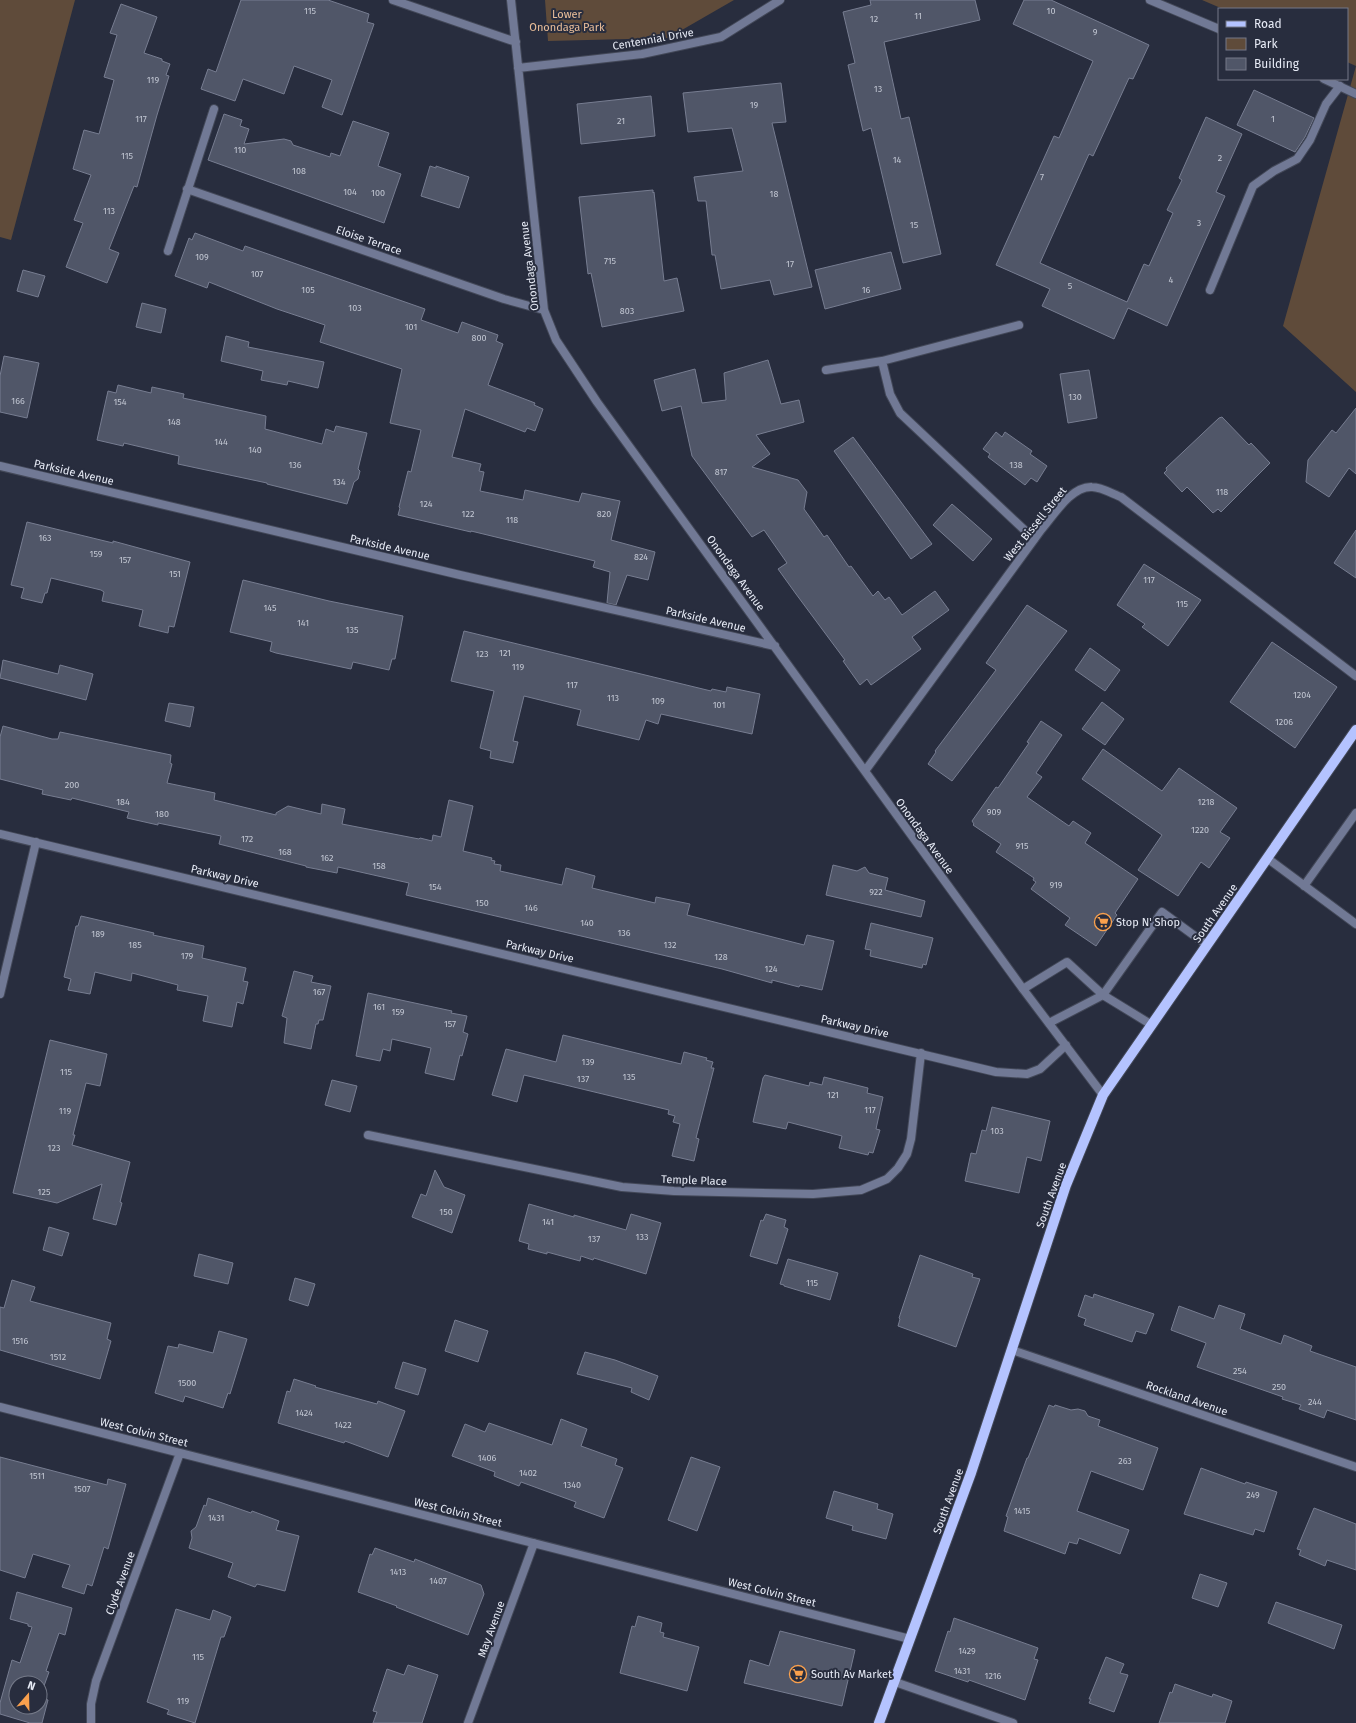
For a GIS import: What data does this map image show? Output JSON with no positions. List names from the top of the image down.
{
  "streets": {
    "main road": ["South Avenue"],
    "street": [
      "Centennial Drive",
      "Eloise Terrace",
      "Onondaga Avenue",
      "Parkside Avenue",
      "West Bissell Street",
      "Parkway Drive",
      "Temple Place",
      "Rockland Avenue",
      "West Colvin Street",
      "Clyde Avenue",
      "May Avenue"
    ]
  },
  "crossings": [
    ["Centennial Drive", "Onondaga Avenue"],
    ["Eloise Terrace", "Onondaga Avenue"],
    ["Onondaga Avenue", "Parkside Avenue"],
    ["Onondaga Avenue", "West Bissell Street"],
    ["Onondaga Avenue", "Parkway Drive"],
    ["Onondaga Avenue", "South Avenue"],
    ["Parkway Drive", "Temple Place"],
    ["South Avenue", "Rockland Avenue"],
    ["South Avenue", "West Colvin Street"],
    ["West Colvin Street", "Clyde Avenue"],
    ["West Colvin Street", "May Avenue"]
  ],
  "parks": ["Lower Onondaga Park"],
  "places": {
    "supermarket": ["Stop N' Shop", "South Av Market"]
  },
  "house_numbers": [
    "115",
    "10",
    "11",
    "12",
    "9",
    "119",
    "13",
    "19",
    "117",
    "1",
    "21",
    "110",
    "115",
    "2",
    "14",
    "108",
    "7",
    "104",
    "100",
    "18",
    "113",
    "3",
    "15",
    "109",
    "715",
    "17",
    "107",
    "4",
    "5",
    "105",
    "16",
    "103",
    "803",
    "101",
    "800",
    "130",
    "166",
    "154",
    "148",
    "144",
    "140",
    "136",
    "138",
    "817",
    "134",
    "118",
    "124",
    "122",
    "820",
    "118",
    "163",
    "159",
    "824",
    "157",
    "151",
    "117",
    "115",
    "145",
    "141",
    "135",
    "121",
    "123",
    "119",
    "117",
    "1204",
    "113",
    "109",
    "101",
    "1206",
    "200",
    "184",
    "1218",
    "909",
    "180",
    "1220",
    "172",
    "915",
    "168",
    "162",
    "158",
    "919",
    "154",
    "922",
    "150",
    "146",
    "140",
    "136",
    "189",
    "185",
    "132",
    "179",
    "128",
    "124",
    "167",
    "161",
    "159",
    "157",
    "139",
    "115",
    "135",
    "137",
    "121",
    "117",
    "119",
    "103",
    "123",
    "125",
    "150",
    "141",
    "133",
    "137",
    "115",
    "1516",
    "1512",
    "254",
    "1500",
    "250",
    "244",
    "1424",
    "1422",
    "1406",
    "263",
    "1402",
    "1511",
    "1340",
    "1507",
    "249",
    "1415",
    "1431",
    "1413",
    "1407",
    "1429",
    "115",
    "1431",
    "1216",
    "119"
  ],
  "legend": ["Road", "Park", "Building"],
  "north": "top"
}
